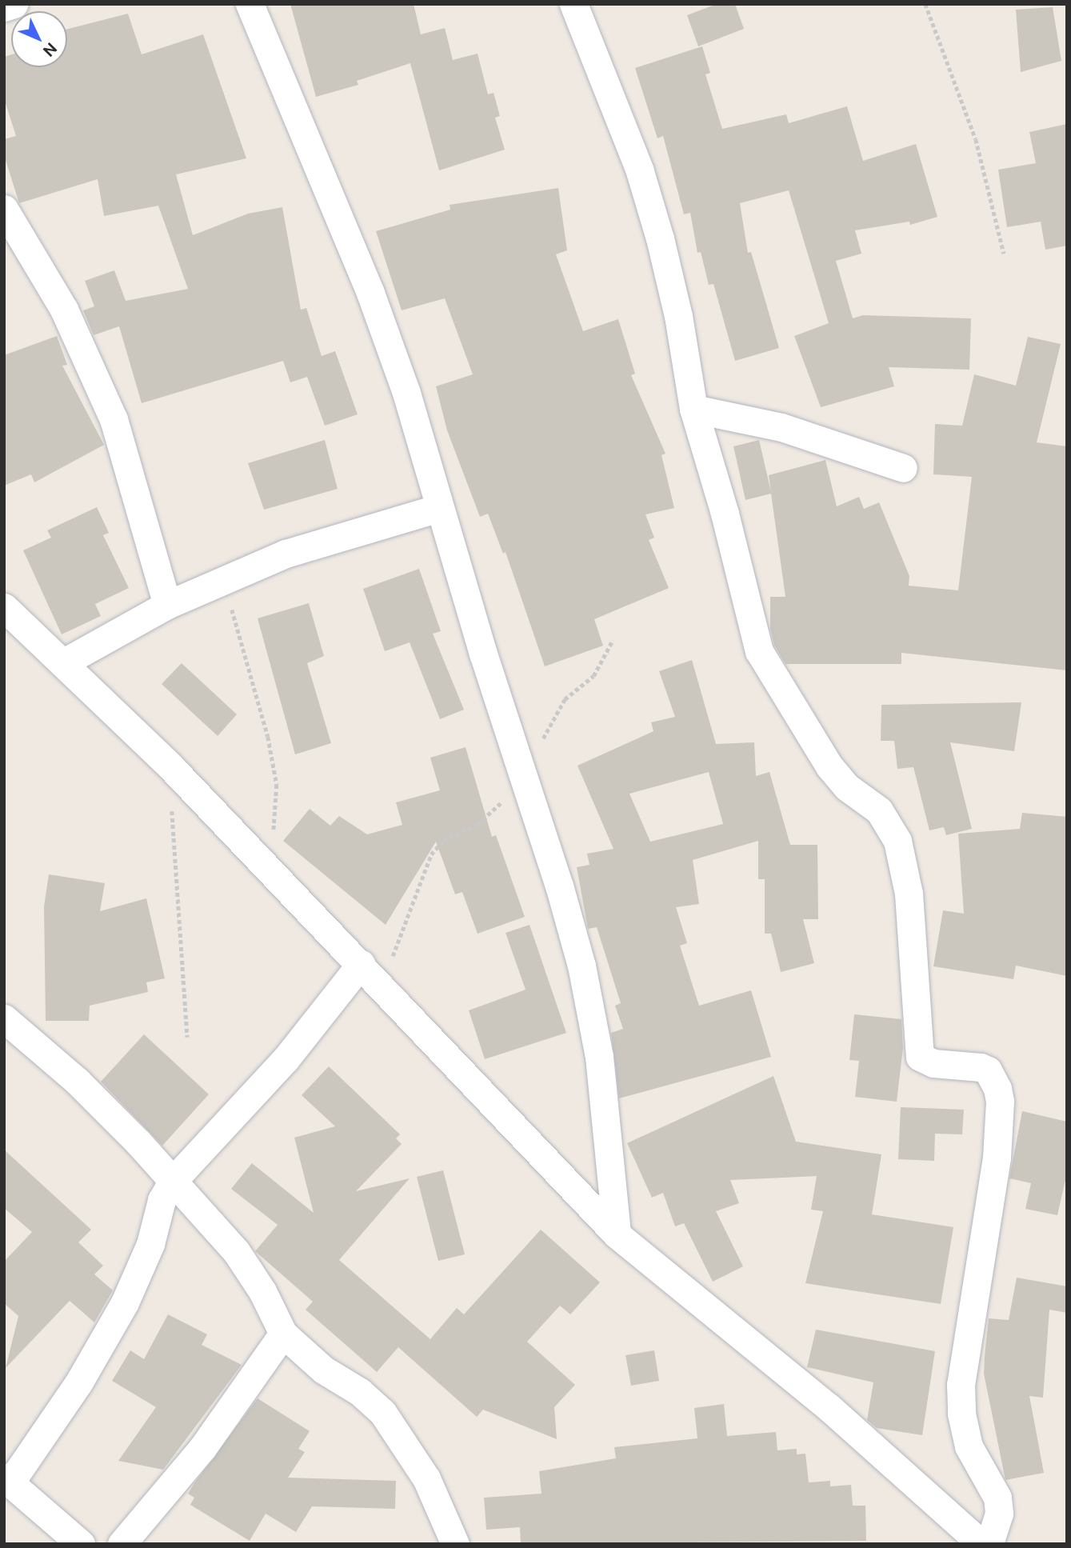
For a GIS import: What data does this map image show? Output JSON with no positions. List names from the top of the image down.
{
  "north": "bottom right"
}
